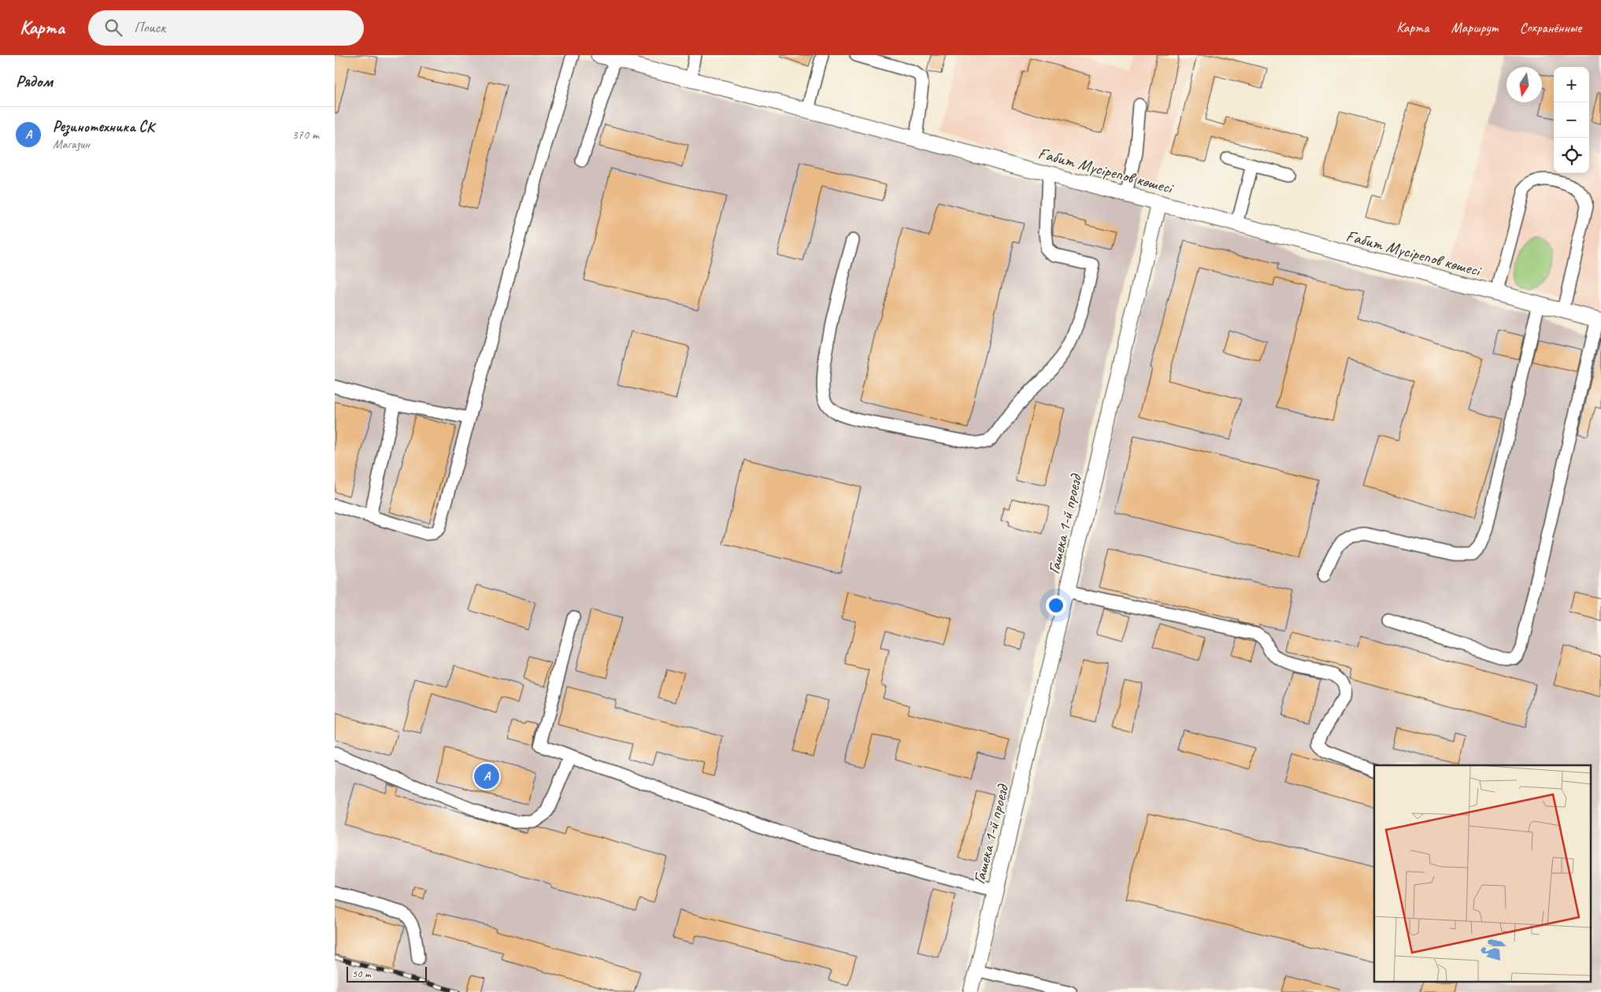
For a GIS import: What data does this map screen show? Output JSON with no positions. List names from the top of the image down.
{
  "streets": {
    "main road": ["Ғабит Мүсірепов көшесі", "Гашека 1-й проезд"]
  },
  "crossings": [
    ["Ғабит Мүсірепов көшесі", "Гашека 1-й проезд"]
  ],
  "scale_bar": "50 m",
  "north": "bottom",
  "page": {
    "header": "Карта",
    "search": "Поиск",
    "nav": ["Карта", "Маршрут", "Сохранённые"],
    "heading": "Рядом",
    "map_buttons": ["+", "−"],
    "list": [
      {
        "mark": "A",
        "name": "Резинотехника СК",
        "note": "Магазин",
        "value": "370 m"
      }
    ],
    "pins": "A",
    "scale": "50 m"
  }
}
